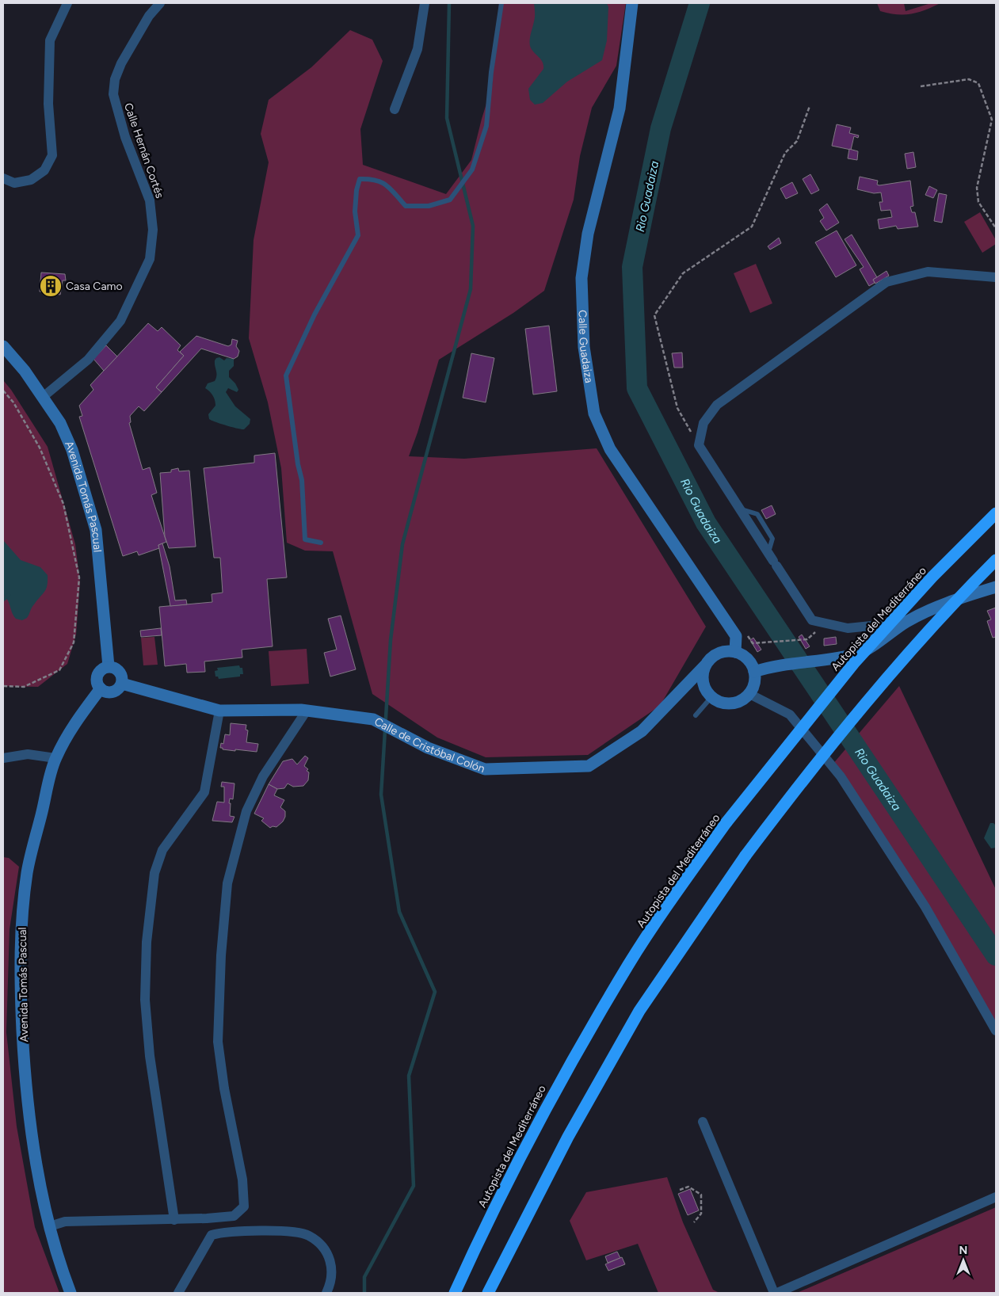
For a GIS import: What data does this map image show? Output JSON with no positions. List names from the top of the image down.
{
  "streets": {
    "highway": ["Autopista del Mediterráneo"],
    "street": [
      "Calle Hernán Cortés",
      "Calle Guadaiza",
      "Avenida Tomás Pascual",
      "Calle de Cristóbal Colón"
    ]
  },
  "crossings": [
    ["Calle Hernán Cortés", "Avenida Tomás Pascual"],
    ["Calle Guadaiza", "Calle de Cristóbal Colón"],
    ["Avenida Tomás Pascual", "Calle de Cristóbal Colón"]
  ],
  "water": ["Rio Guadaiza"],
  "places": {
    "building": ["Casa Camo"]
  },
  "north": "top"
}
